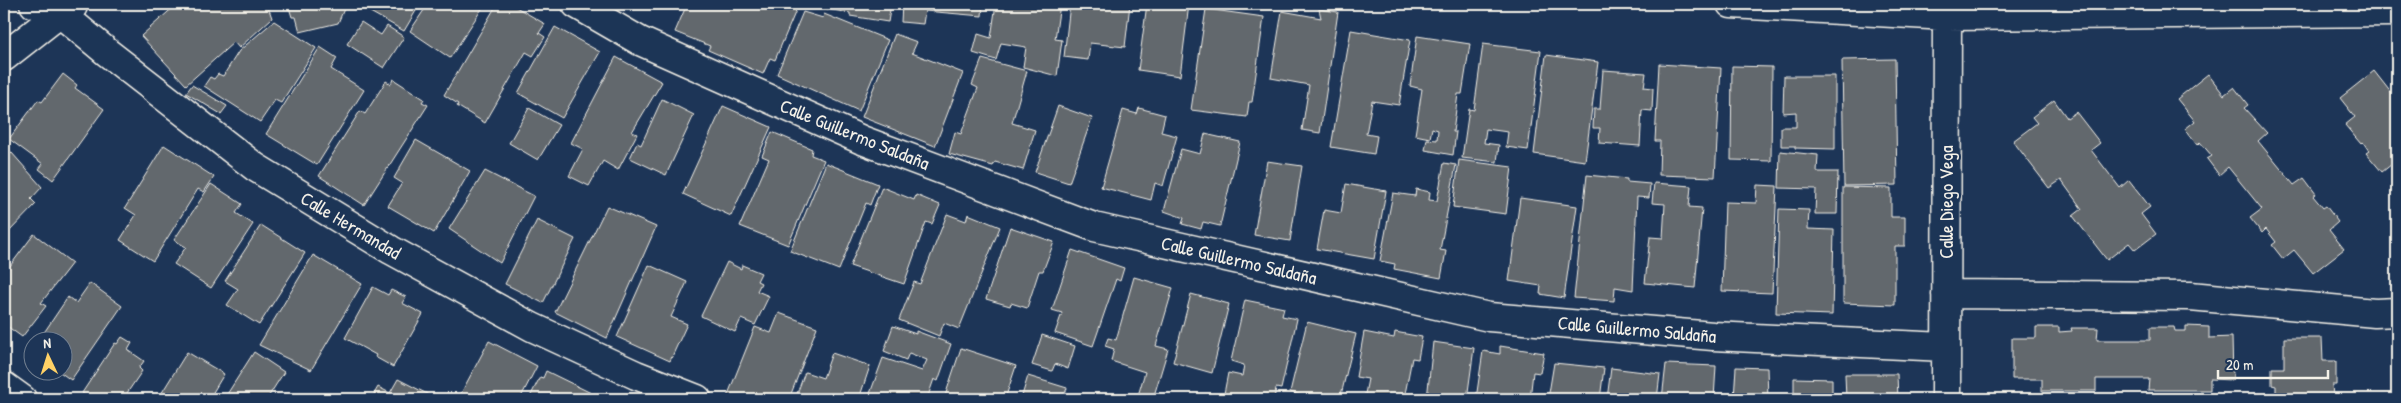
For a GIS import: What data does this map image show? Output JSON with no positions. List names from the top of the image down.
{
  "streets": {
    "street": ["Calle Guillermo Saldaña", "Calle Diego Vega", "Calle Hermandad"]
  },
  "crossings": [
    ["Calle Guillermo Saldaña", "Calle Diego Vega"]
  ],
  "scale_bar": "20 m",
  "north": "top"
}
